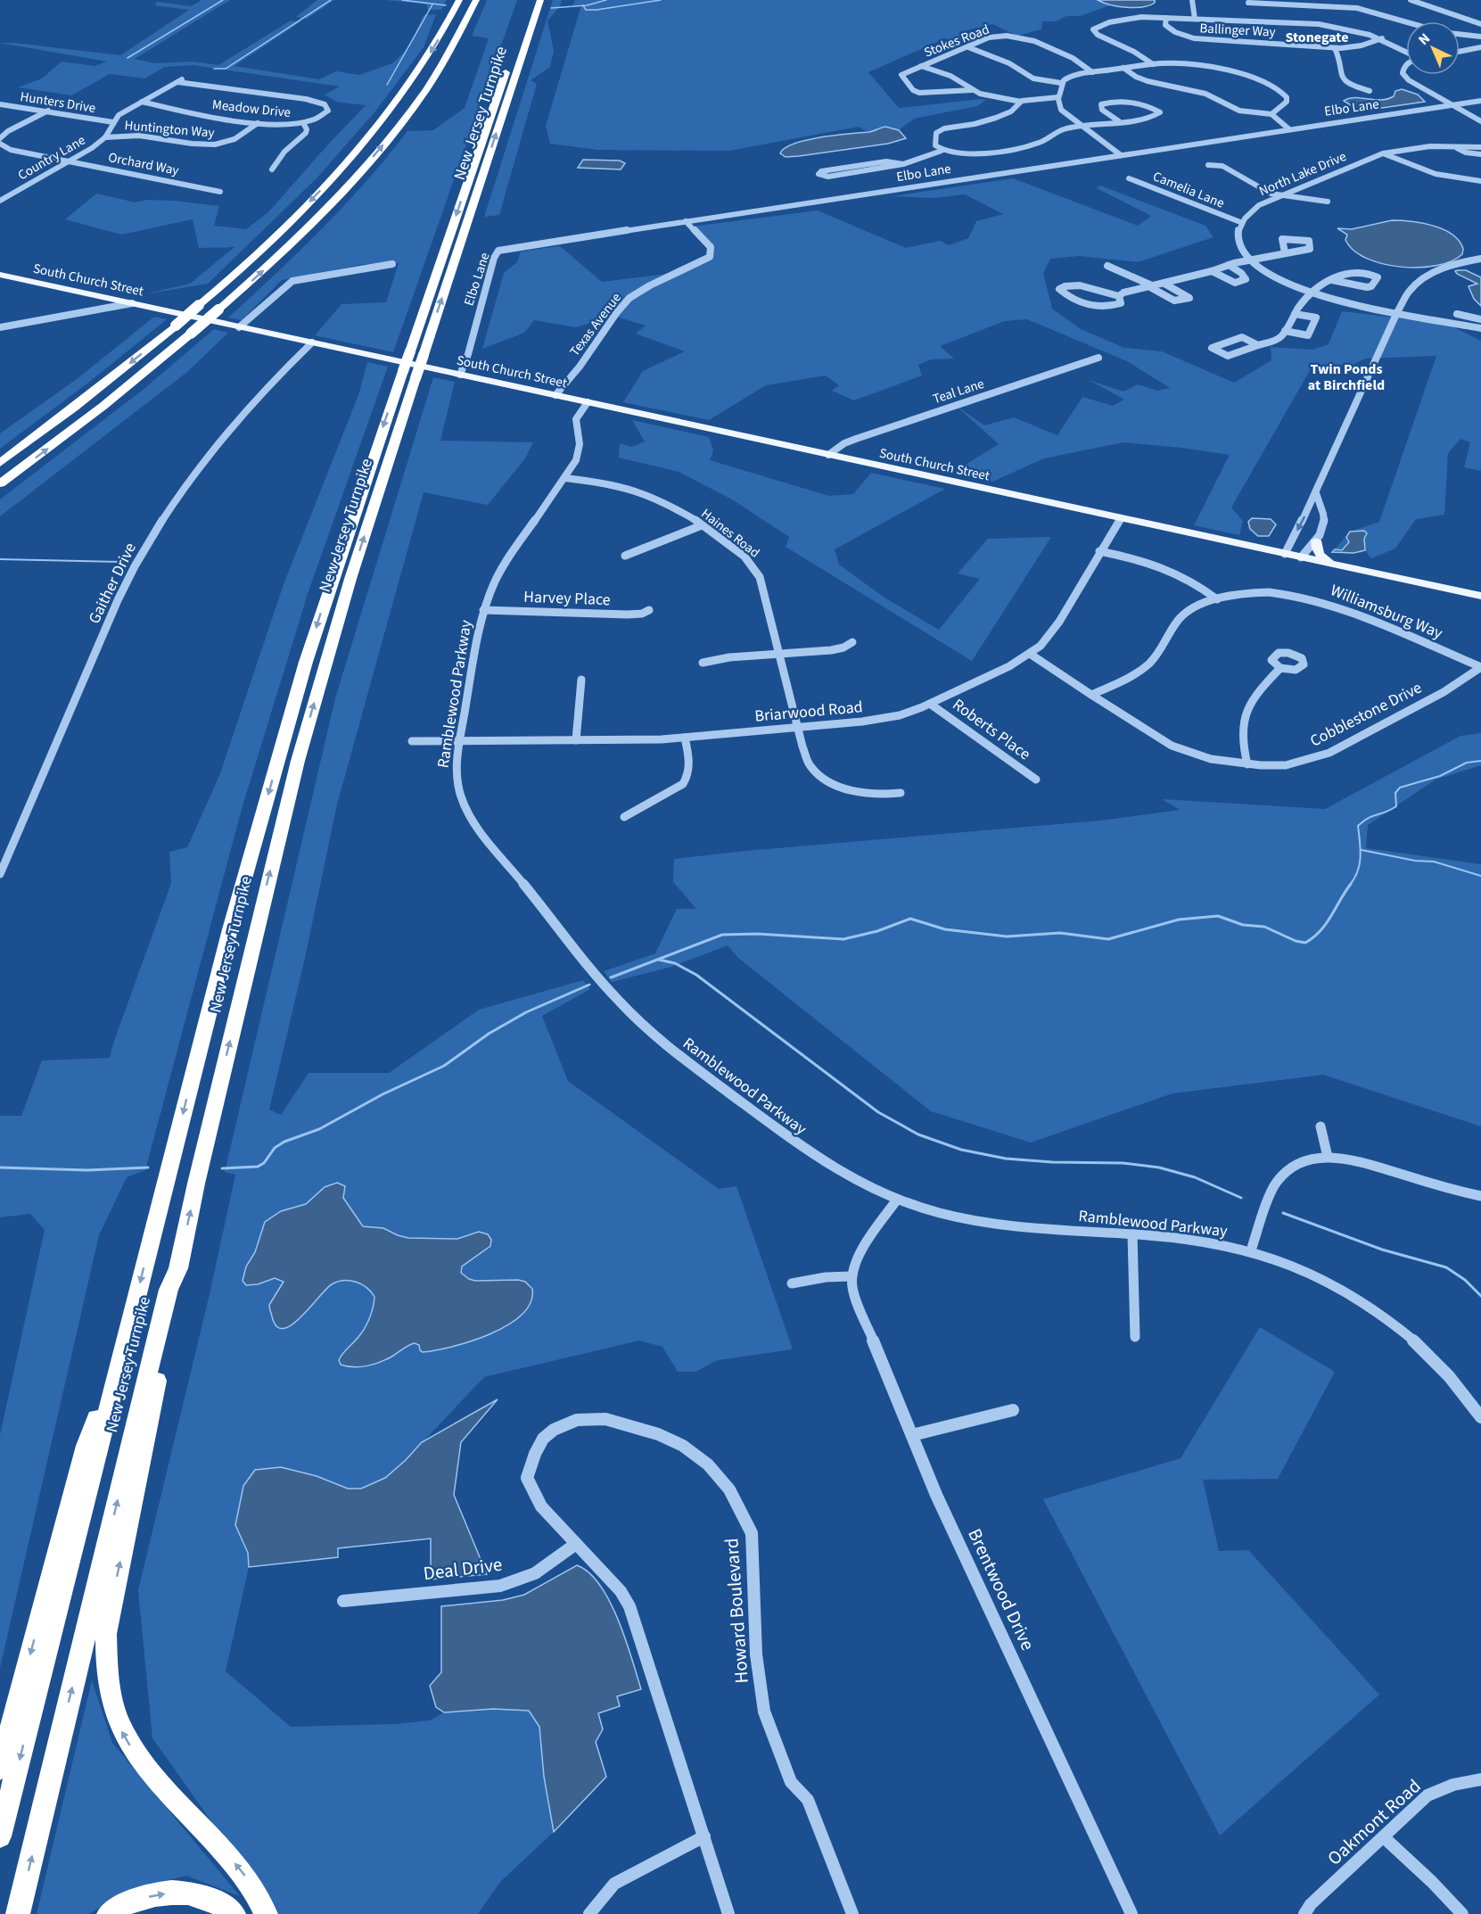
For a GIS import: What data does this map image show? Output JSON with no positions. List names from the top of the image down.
{
  "streets": {
    "highway": ["New Jersey Turnpike"],
    "main road": ["South Church Street"],
    "street": [
      "Ballinger Way",
      "Stokes Road",
      "Hunters Drive",
      "Elbo Lane",
      "Meadow Drive",
      "Huntington Way",
      "Country Lane",
      "Orchard Way",
      "North Lake Drive",
      "Camelia Lane",
      "Texas Avenue",
      "Teal Lane",
      "Haines Road",
      "Gaither Drive",
      "Harvey Place",
      "Williamsburg Way",
      "Ramblewood Parkway",
      "Briarwood Road",
      "Cobblestone Drive",
      "Roberts Place",
      "Deal Drive",
      "Brentwood Drive",
      "Howard Boulevard",
      "Oakmont Road"
    ]
  },
  "crossings": [
    ["Hunters Drive", "Country Lane"],
    ["Elbo Lane", "South Church Street"],
    ["Elbo Lane", "Texas Avenue"],
    ["Meadow Drive", "Huntington Way"],
    ["Meadow Drive", "Country Lane"],
    ["Huntington Way", "Country Lane"],
    ["Country Lane", "Orchard Way"],
    ["North Lake Drive", "Camelia Lane"],
    ["South Church Street", "Texas Avenue"],
    ["South Church Street", "Teal Lane"],
    ["South Church Street", "Gaither Drive"],
    ["South Church Street", "Ramblewood Parkway"],
    ["South Church Street", "Briarwood Road"],
    ["Haines Road", "Ramblewood Parkway"],
    ["Haines Road", "Briarwood Road"],
    ["Harvey Place", "Ramblewood Parkway"],
    ["Williamsburg Way", "Cobblestone Drive"],
    ["Ramblewood Parkway", "Briarwood Road"],
    ["Briarwood Road", "Cobblestone Drive"],
    ["Briarwood Road", "Roberts Place"],
    ["Deal Drive", "Howard Boulevard"]
  ],
  "districts": ["Stonegate", "Twin Ponds at Birchfield"],
  "north": "top left"
}
